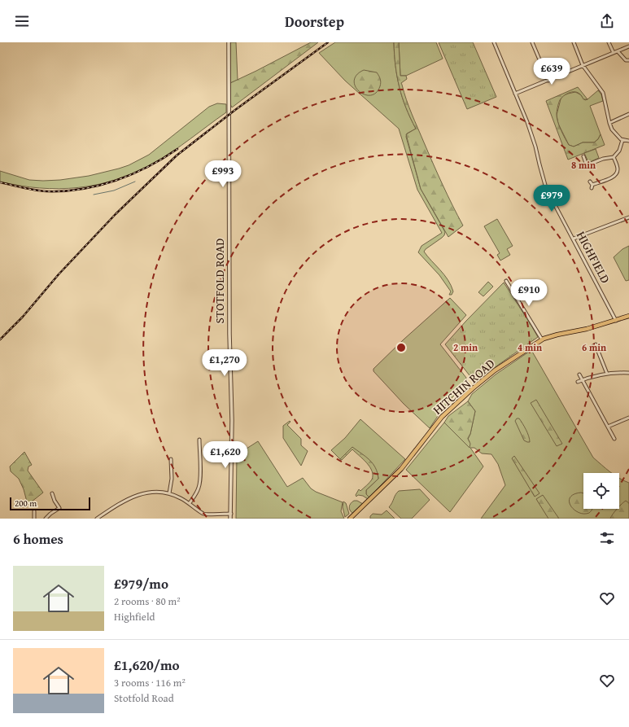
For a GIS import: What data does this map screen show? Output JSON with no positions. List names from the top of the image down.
{
  "streets": {
    "main road": ["HITCHIN ROAD"],
    "street": ["HIGHFIELD", "STOTFOLD ROAD"]
  },
  "crossings": [
    ["HIGHFIELD", "HITCHIN ROAD"]
  ],
  "scale_bar": "200 m",
  "page": {
    "header": "Doorstep",
    "price": [
      "£639",
      "£993",
      "£979",
      "£910",
      "£1,270",
      "£1,620"
    ],
    "scale": "200 m",
    "heading": "6 homes",
    "list": [
      {
        "name": "£979/mo",
        "note": "2 rooms · 80 m² · Highfield"
      },
      {
        "name": "£1,620/mo",
        "note": "3 rooms · 116 m² · Stotfold Road"
      }
    ]
  },
  "rings": [
    "8 min",
    "2 min",
    "4 min",
    "6 min"
  ]
}
